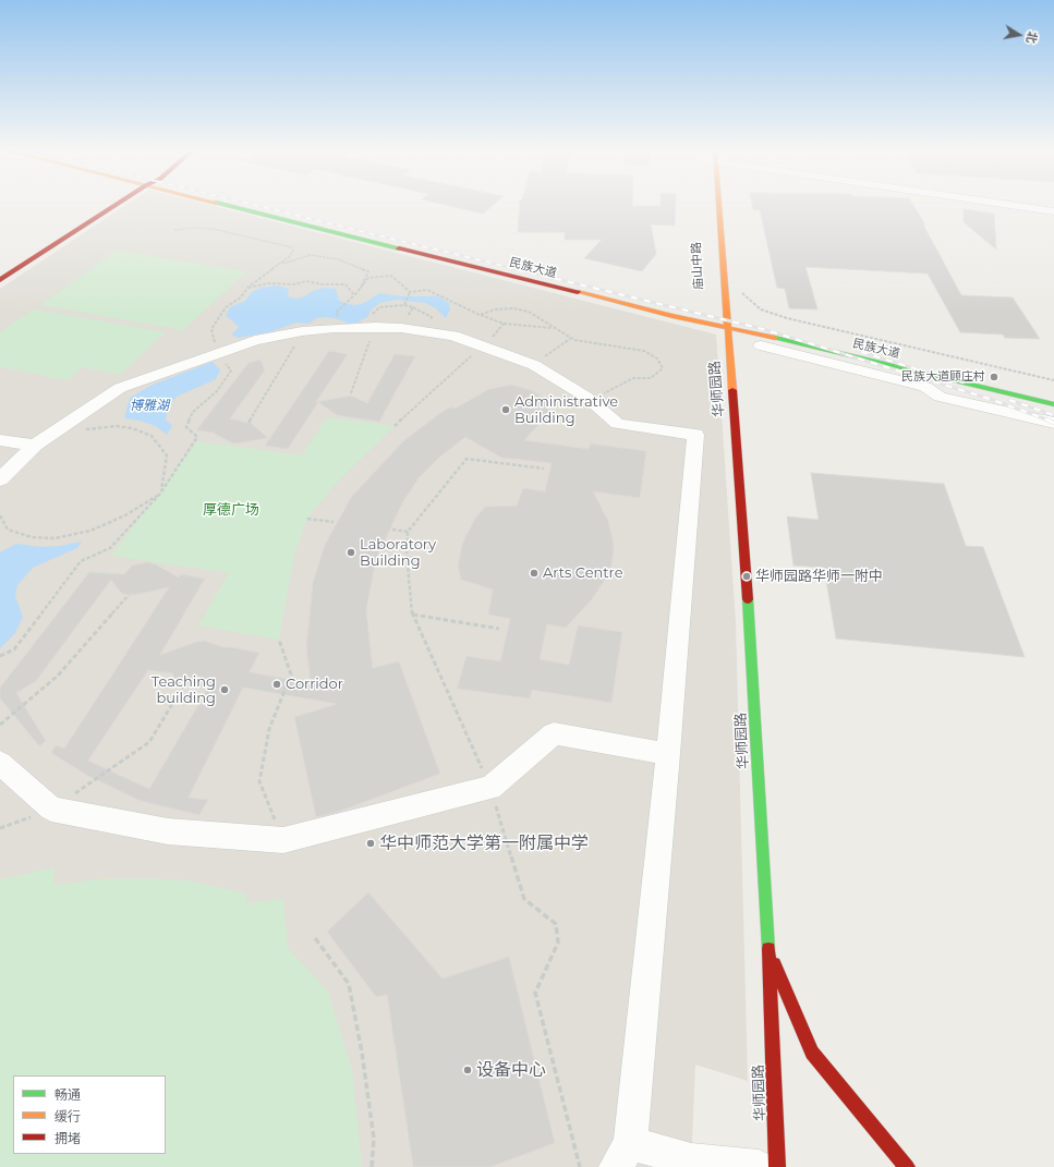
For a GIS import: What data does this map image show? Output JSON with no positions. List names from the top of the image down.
{
  "streets": {
    "main road": ["庙山中路", "民族大道", "华师园路"]
  },
  "crossings": [
    ["庙山中路", "华师园路"],
    ["民族大道", "华师园路"]
  ],
  "water": ["博雅湖"],
  "parks": ["厚德广场"],
  "places": [
    "民族大道顾庄村",
    "Administrative Building",
    "Laboratory Building",
    "Arts Centre",
    "华师园路华师一附中",
    "Corridor",
    "Teaching building",
    "华中师范大学第一附属中学",
    "设备中心"
  ],
  "legend": ["畅通", "缓行", "拥堵"],
  "north": "right"
}
